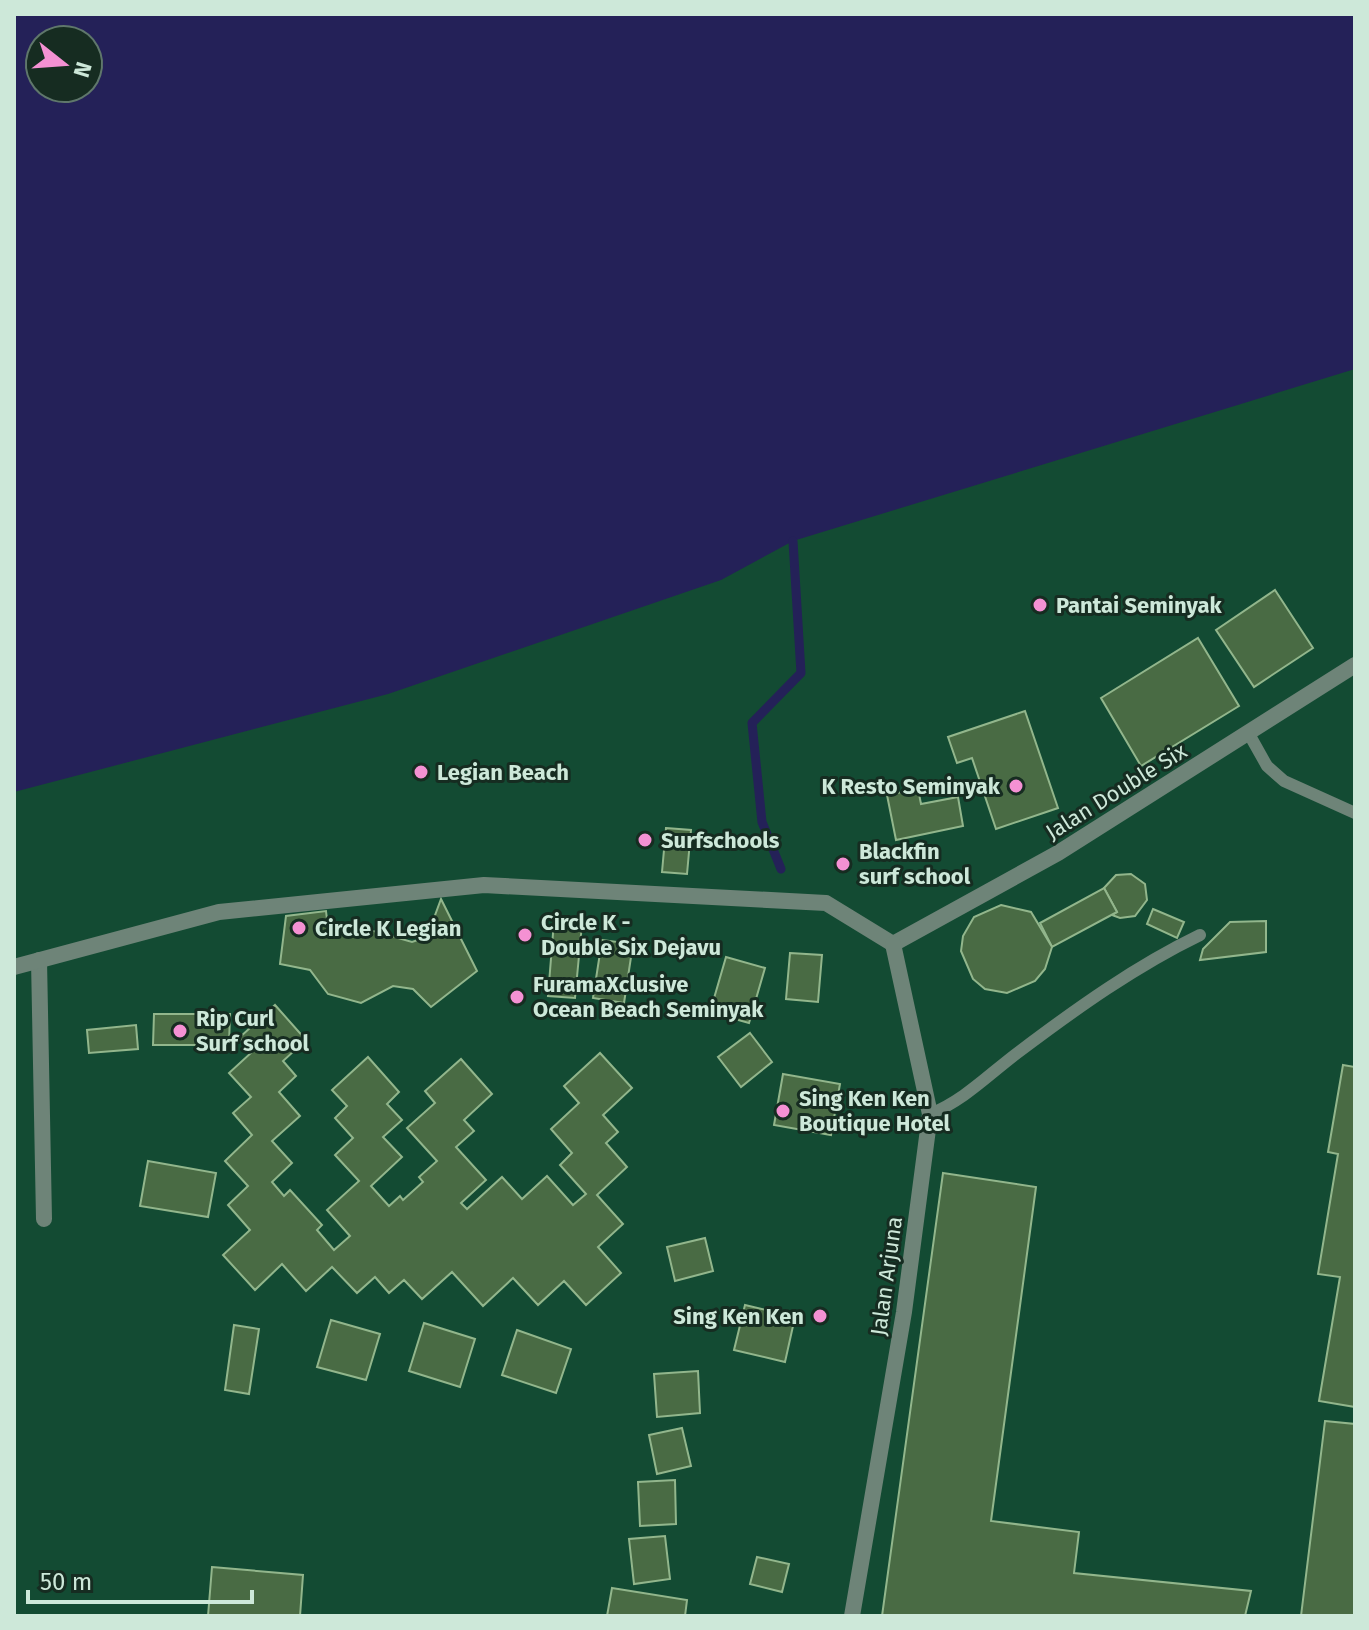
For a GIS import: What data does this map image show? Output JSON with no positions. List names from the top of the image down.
{
  "streets": {
    "street": ["Jalan Double Six", "Jalan Arjuna"]
  },
  "crossings": [
    ["Jalan Double Six", "Jalan Arjuna"]
  ],
  "places": [
    "Pantai Seminyak",
    "Legian Beach",
    "K Resto Seminyak",
    "Surfschools",
    "Blackfin surf school",
    "Circle K Legian",
    "Circle K - Double Six Dejavu",
    "FuramaXclusive Ocean Beach Seminyak",
    "Rip Curl Surf school",
    "Sing Ken Ken Boutique Hotel",
    "Sing Ken Ken"
  ],
  "scale_bar": "50 m",
  "north": "right"
}
